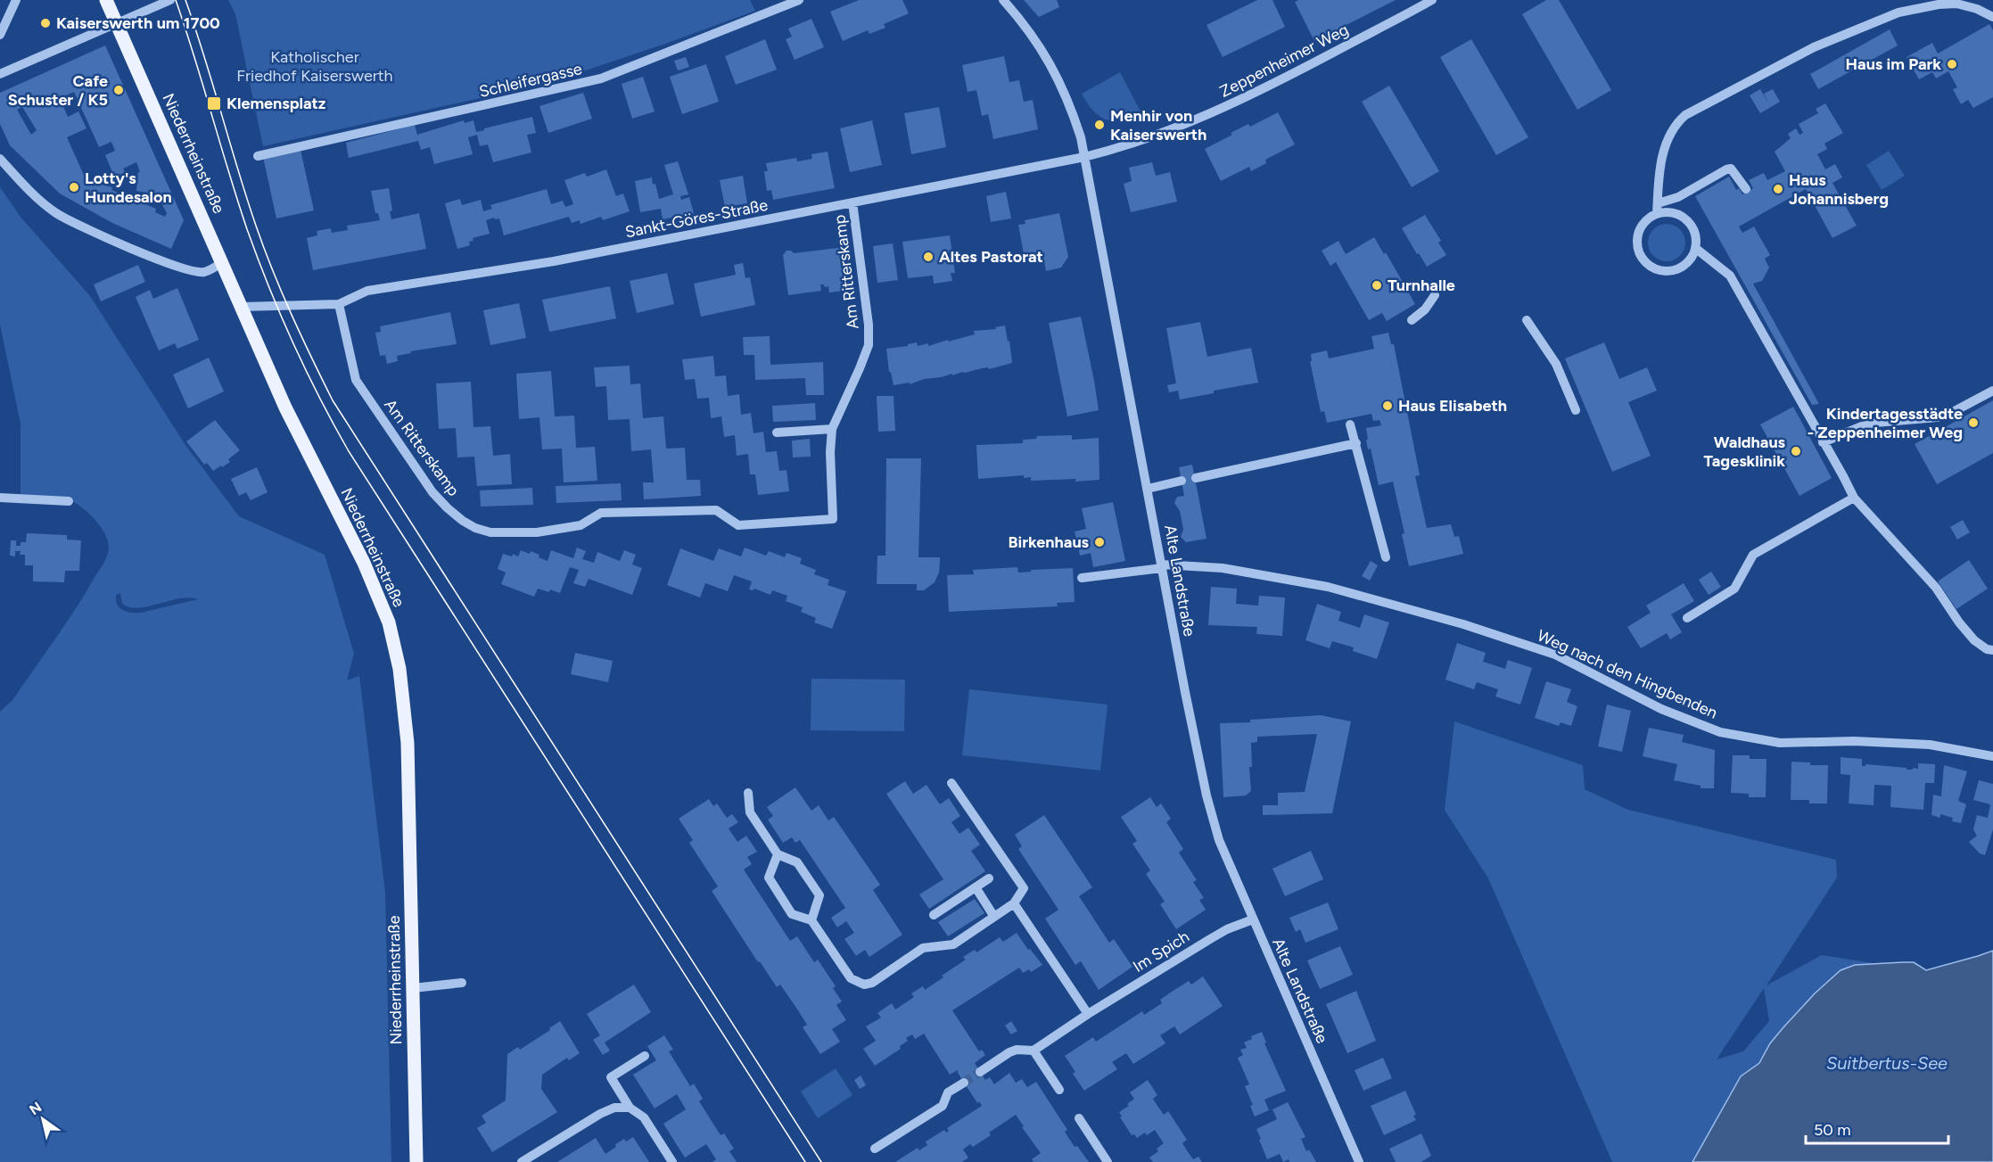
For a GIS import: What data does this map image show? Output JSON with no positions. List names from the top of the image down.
{
  "streets": {
    "main road": ["Niederrheinstraße"],
    "street": [
      "Zeppenheimer Weg",
      "Schleifergasse",
      "Sankt-Göres-Straße",
      "Am Ritterskamp",
      "Alte Landstraße",
      "Weg nach den Hingbenden",
      "Im Spich"
    ]
  },
  "crossings": [
    ["Zeppenheimer Weg", "Sankt-Göres-Straße"],
    ["Zeppenheimer Weg", "Alte Landstraße"],
    ["Sankt-Göres-Straße", "Am Ritterskamp"],
    ["Sankt-Göres-Straße", "Alte Landstraße"],
    ["Alte Landstraße", "Weg nach den Hingbenden"],
    ["Alte Landstraße", "Im Spich"]
  ],
  "water": ["Suitbertus-See"],
  "parks": ["Katholischer Friedhof Kaiserswerth"],
  "places": {
    "other": [
      "Kaiserswerth um 1700",
      "Haus im Park",
      "Cafe Schuster / K5",
      "Menhir von Kaiserswerth",
      "Lotty's Hundesalon",
      "Haus Johannisberg",
      "Altes Pastorat",
      "Turnhalle",
      "Haus Elisabeth",
      "Kindertagesstädte - Zeppenheimer Weg",
      "Waldhaus Tagesklinik",
      "Birkenhaus"
    ],
    "transit": ["Klemensplatz"]
  },
  "scale_bar": "50 m",
  "north": "top left"
}
